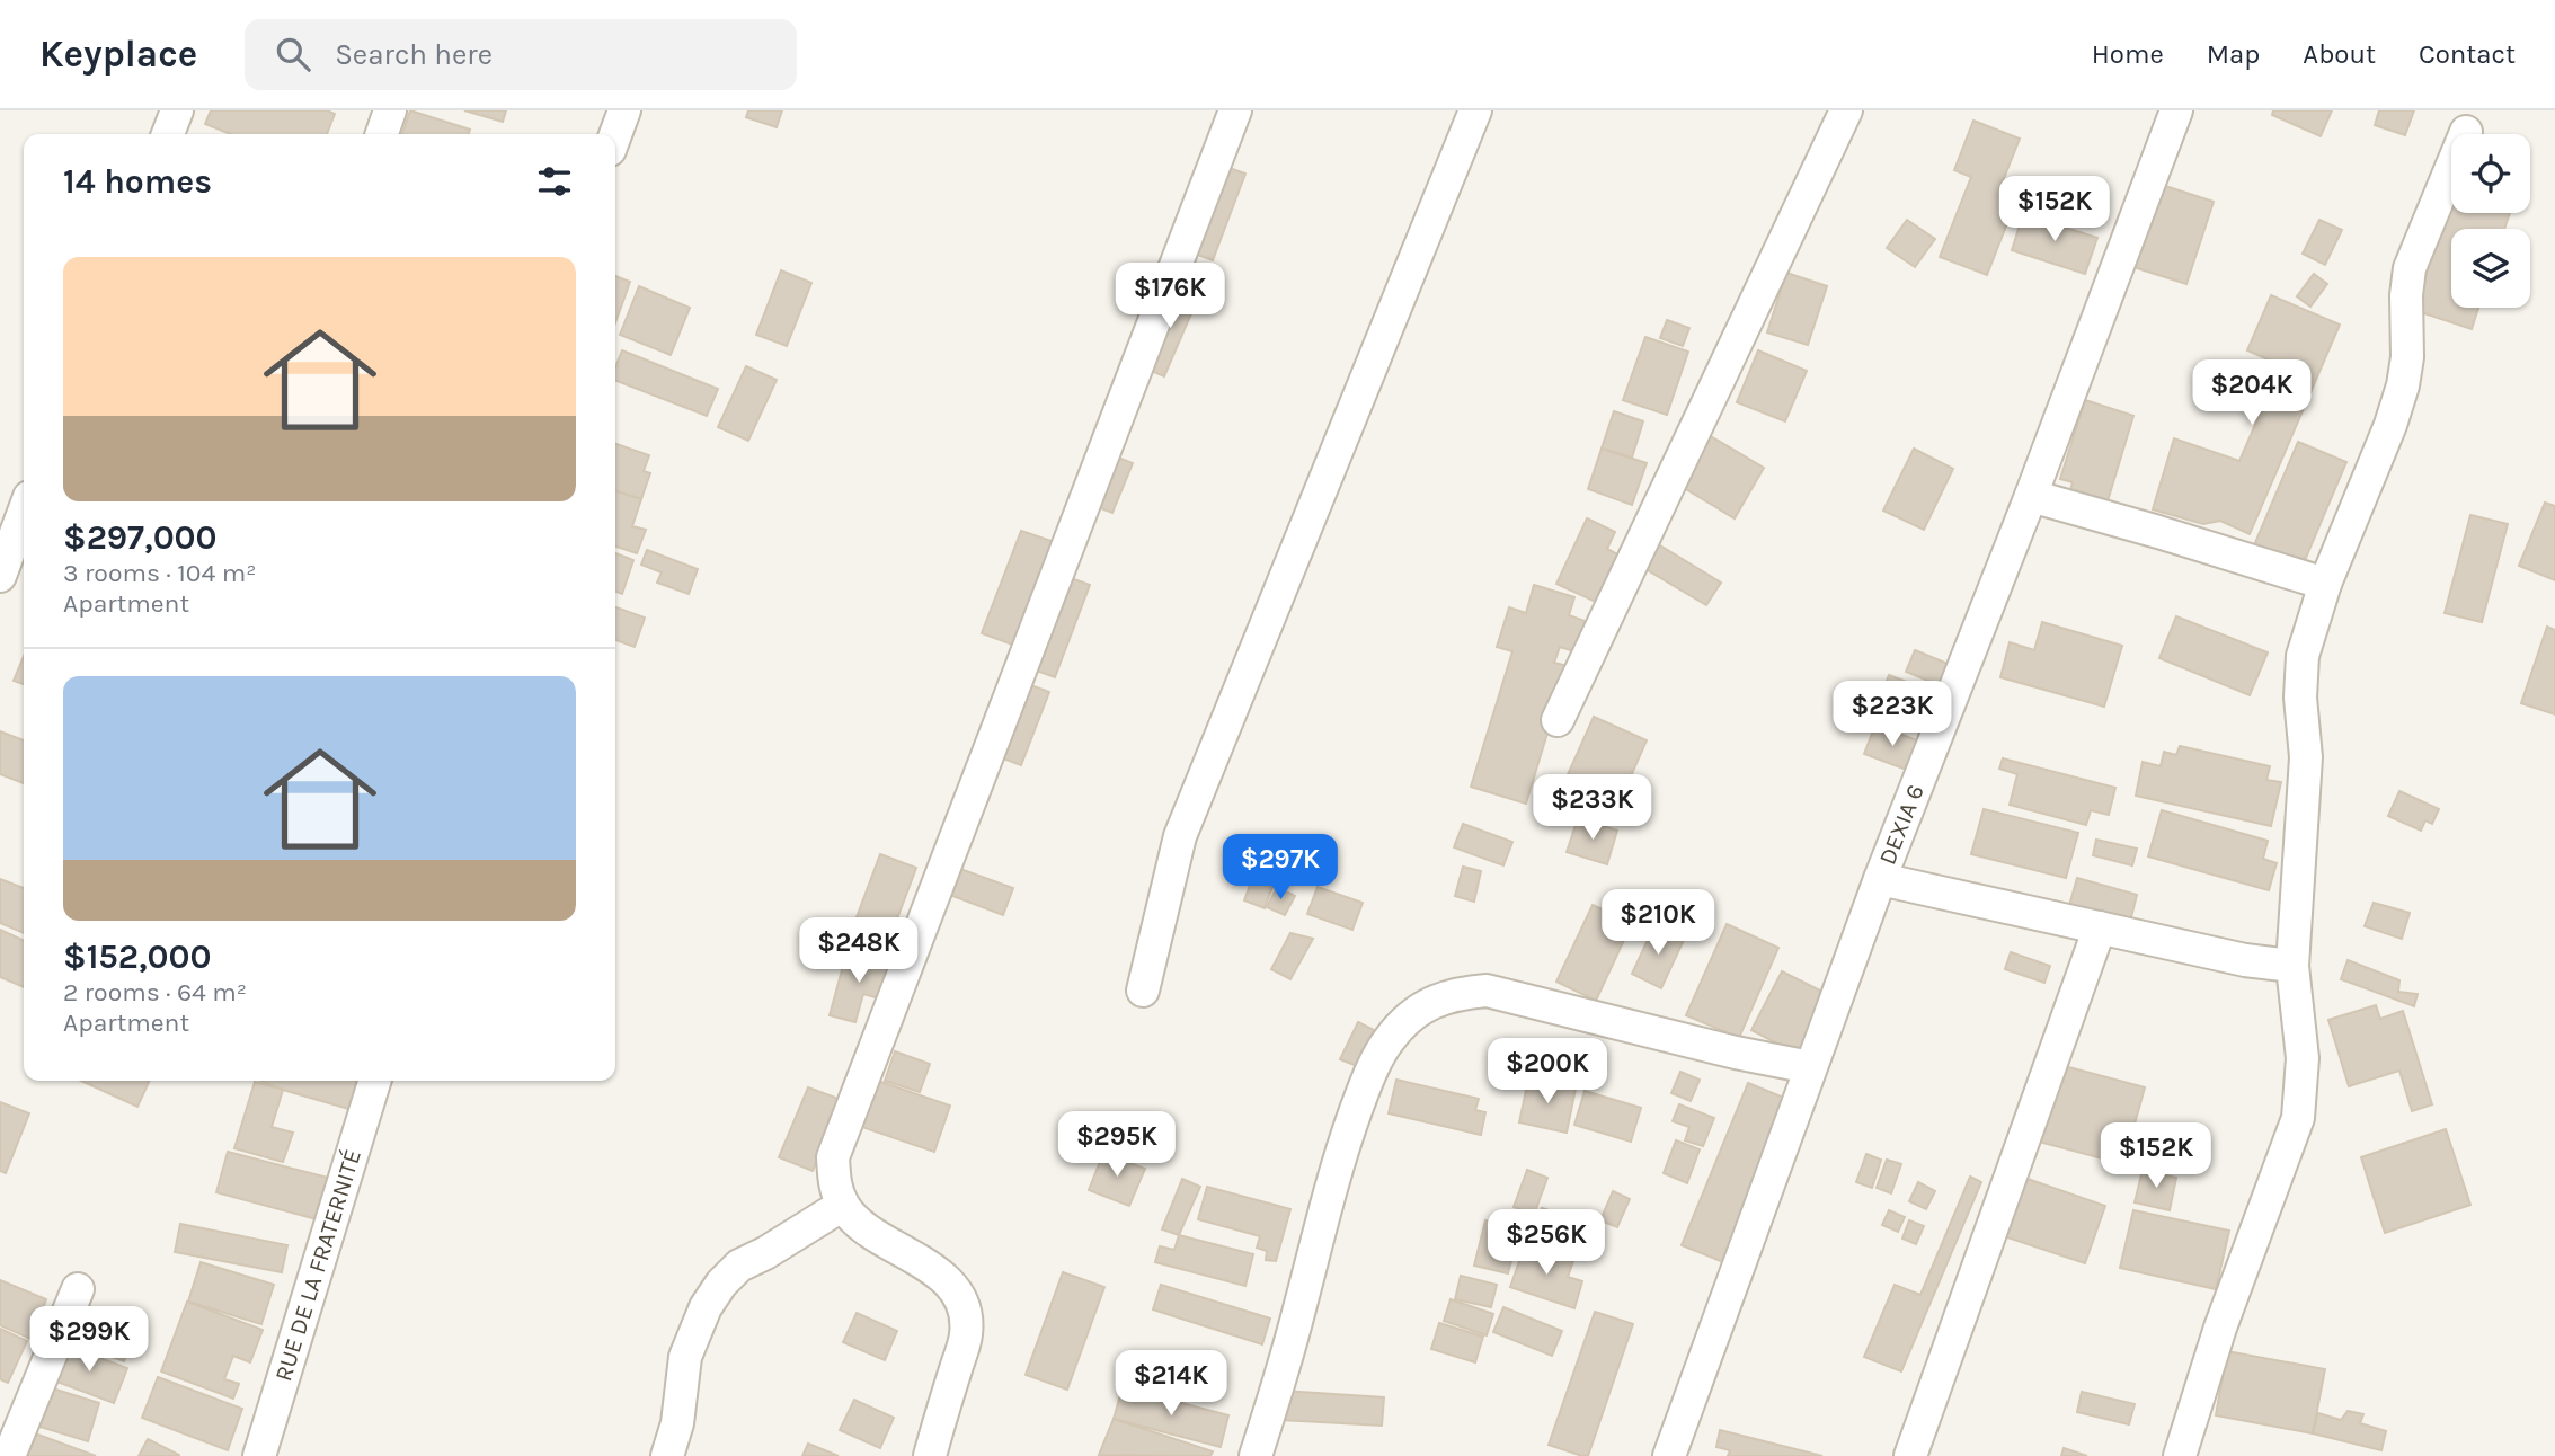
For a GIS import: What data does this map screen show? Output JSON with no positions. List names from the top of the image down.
{
  "streets": {
    "street": ["DEXIA 6", "RUE DE LA FRATERNITÉ"]
  },
  "page": {
    "header": "Keyplace",
    "search": "Search here",
    "nav": [
      "Home",
      "Map",
      "About",
      "Contact"
    ],
    "heading": "14 homes",
    "price": [
      "$152K",
      "$176K",
      "$204K",
      "$223K",
      "$233K",
      "$297K",
      "$210K",
      "$248K",
      "$200K",
      "$295K",
      "$152K",
      "$256K",
      "$299K",
      "$214K"
    ],
    "list": [
      {
        "name": "$297,000",
        "note": "3 rooms · 104 m² · Apartment"
      },
      {
        "name": "$152,000",
        "note": "2 rooms · 64 m² · Apartment"
      }
    ]
  }
}
